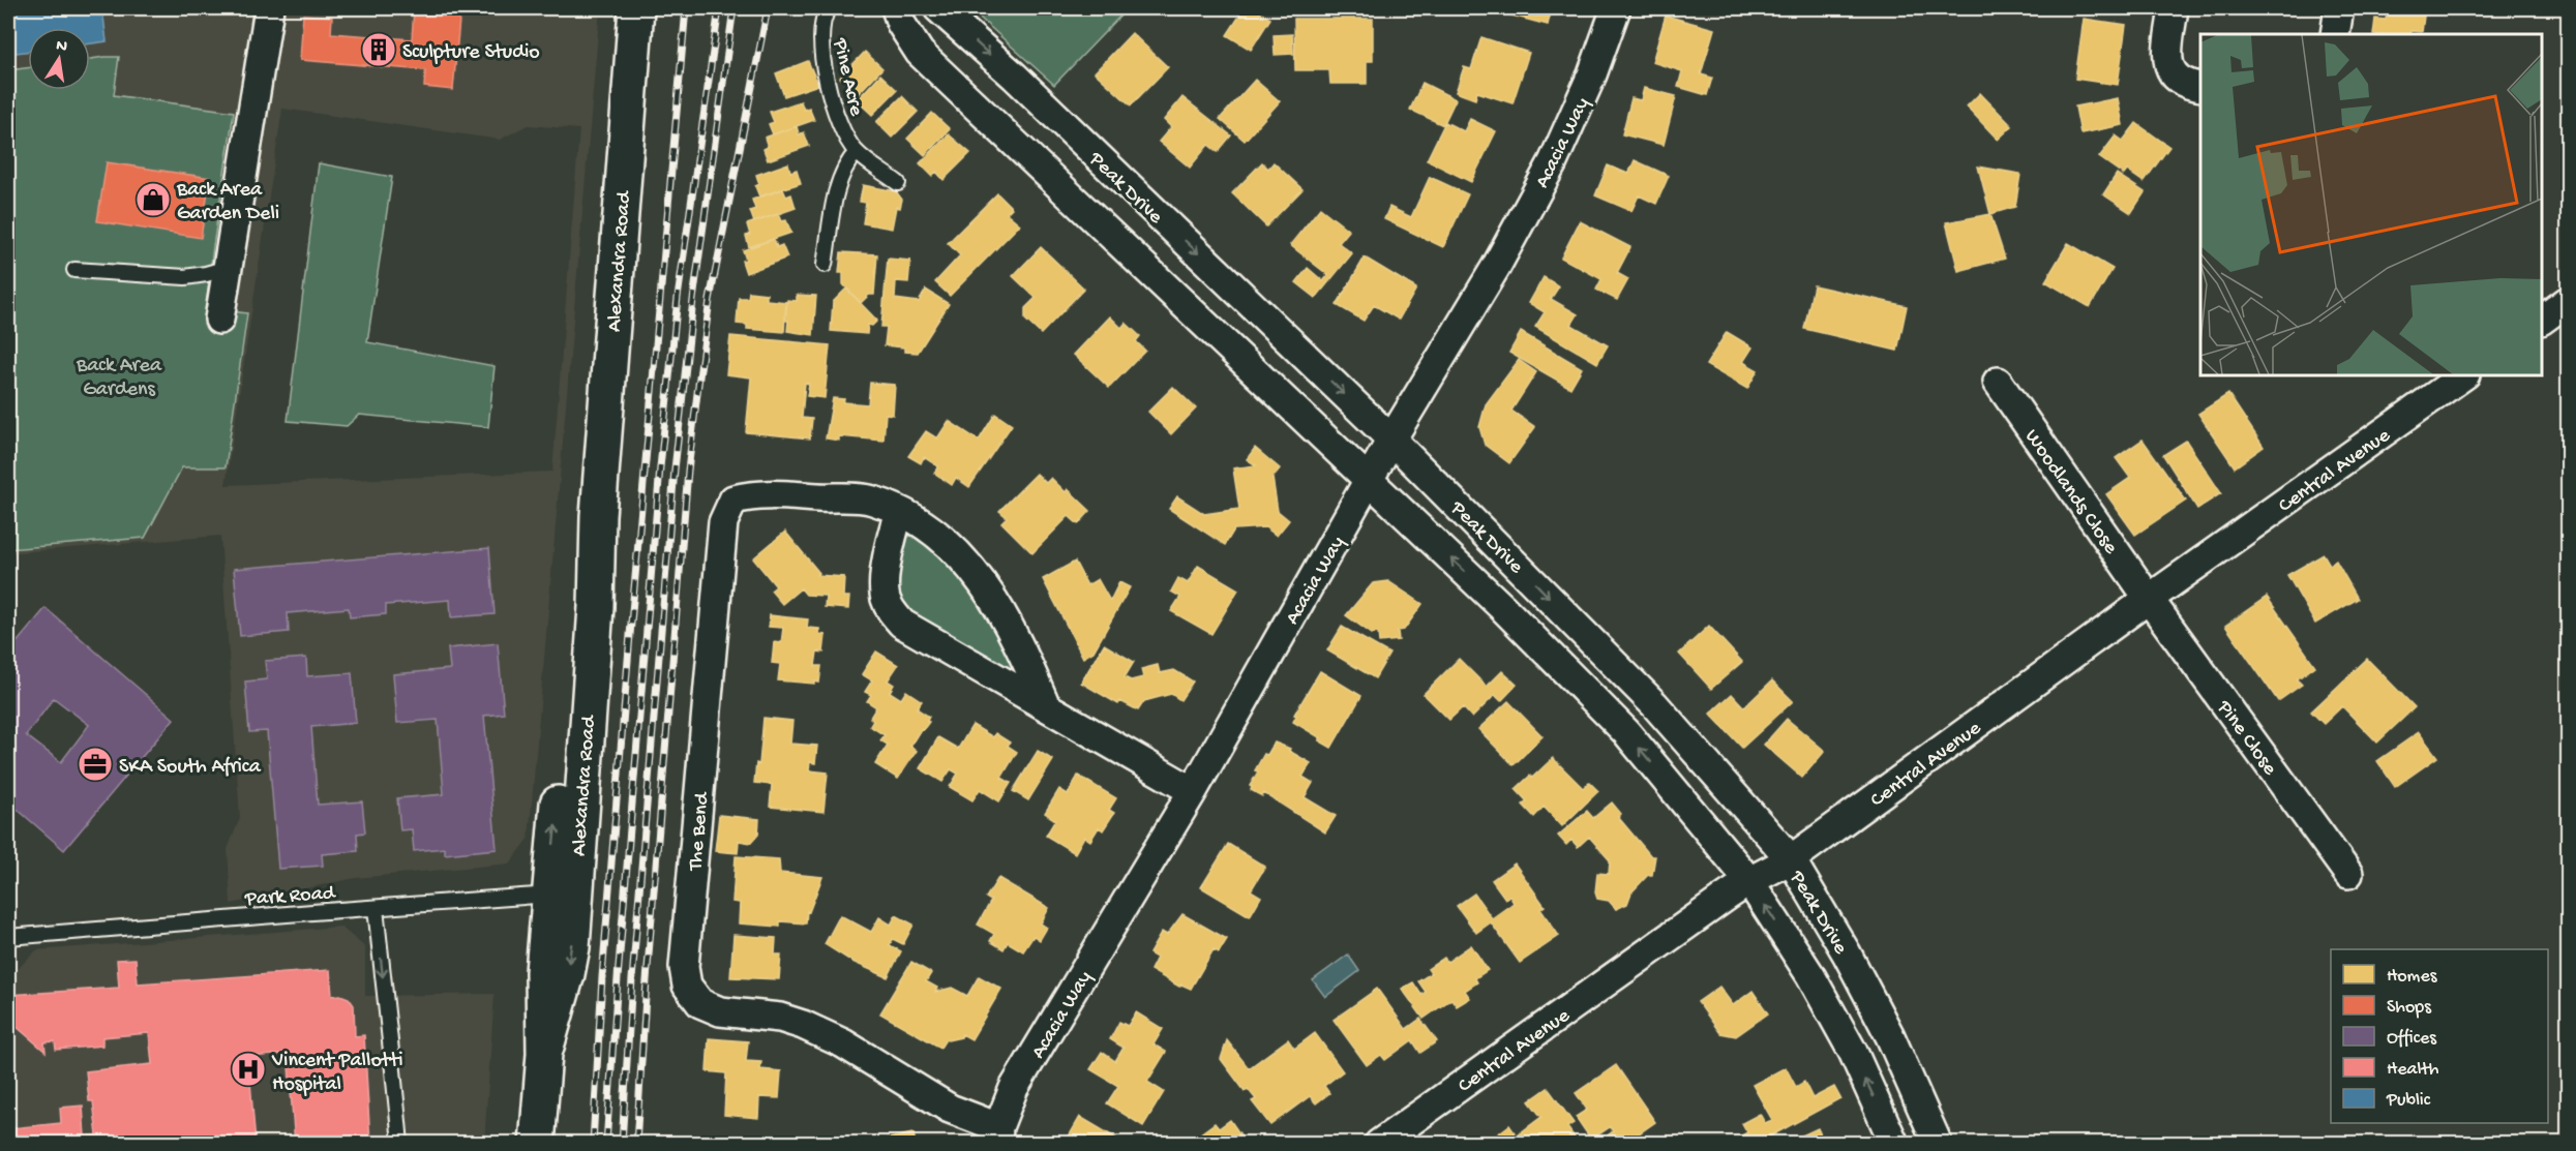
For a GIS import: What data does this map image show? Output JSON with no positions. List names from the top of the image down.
{
  "streets": {
    "street": [
      "Acacia Way",
      "Peak Drive",
      "Alexandra Road",
      "Central Avenue",
      "Woodlands Close",
      "Pine Close",
      "The Bend"
    ],
    "lane": ["Pine Acre", "Park Road"]
  },
  "crossings": [
    ["Acacia Way", "Peak Drive"],
    ["Acacia Way", "The Bend"],
    ["Peak Drive", "Central Avenue"],
    ["Alexandra Road", "Park Road"],
    ["Central Avenue", "Woodlands Close"],
    ["Central Avenue", "Pine Close"],
    ["Woodlands Close", "Pine Close"]
  ],
  "parks": ["Back Area Gardens"],
  "places": {
    "building": ["Sculpture Studio"],
    "shop": ["Back Area Garden Deli"],
    "office": ["SKA South Africa"],
    "hospital": ["Vincent Pallotti Hospital"]
  },
  "legend": [
    "Homes",
    "Shops",
    "Offices",
    "Health",
    "Public"
  ],
  "north": "top"
}
